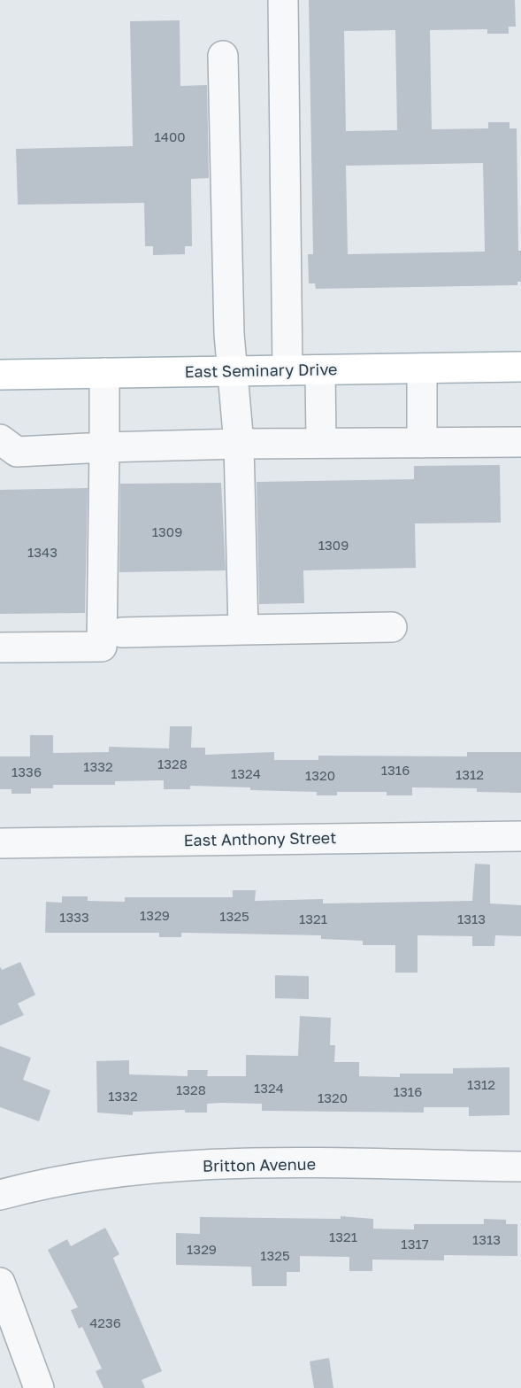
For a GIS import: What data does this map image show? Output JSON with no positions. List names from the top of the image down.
{
  "streets": {
    "main road": ["East Seminary Drive"],
    "street": ["East Anthony Street", "Britton Avenue"]
  },
  "house_numbers": [
    "1400",
    "1309",
    "1309",
    "1343",
    "1328",
    "1332",
    "1316",
    "1336",
    "1324",
    "1312",
    "1320",
    "1329",
    "1325",
    "1333",
    "1321",
    "1313",
    "1312",
    "1324",
    "1328",
    "1316",
    "1332",
    "1320",
    "1321",
    "1313",
    "1317",
    "1329",
    "1325",
    "4236"
  ]
}
